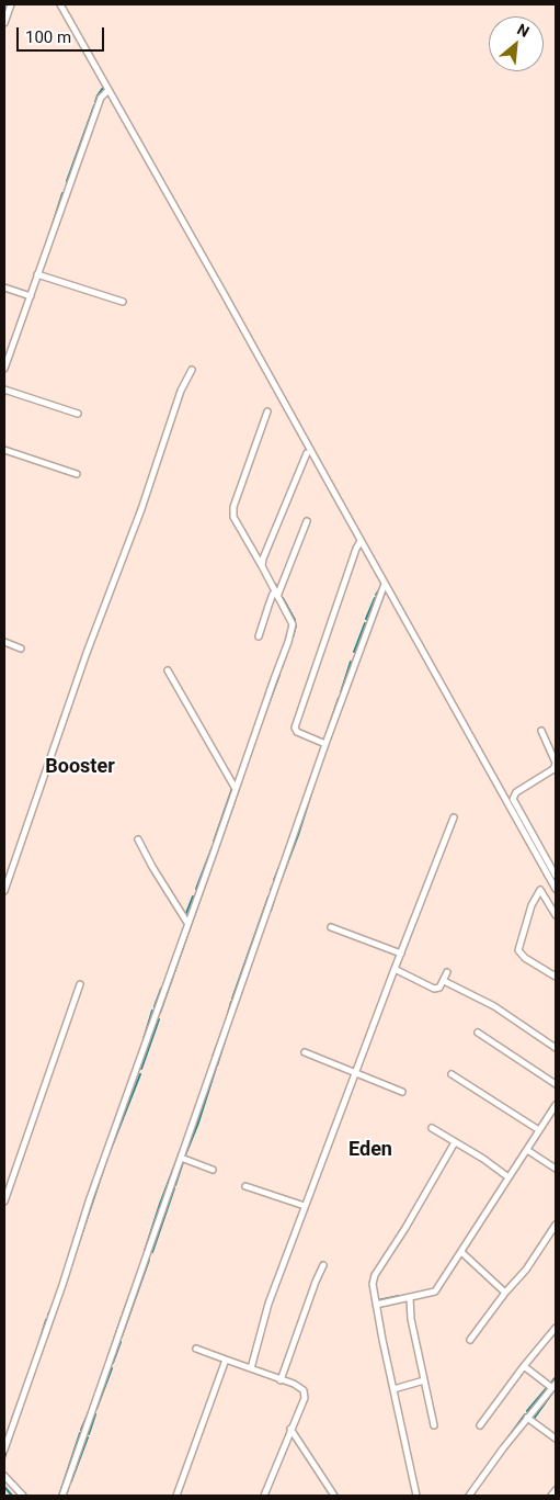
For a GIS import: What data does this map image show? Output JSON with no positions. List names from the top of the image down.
{
  "districts": ["Booster", "Eden"],
  "scale_bar": "100 m",
  "north": "top right"
}
